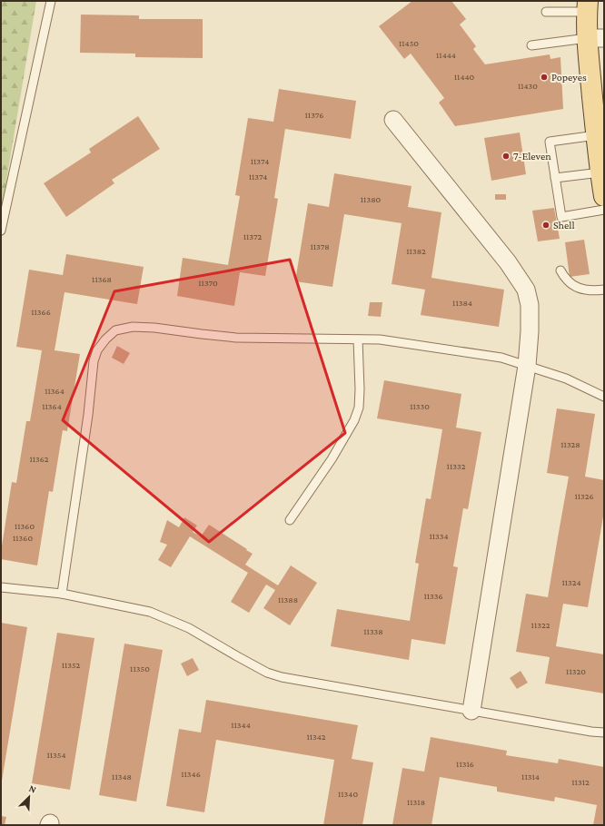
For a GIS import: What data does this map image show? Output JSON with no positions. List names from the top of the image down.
{
  "places": ["Popeyes", "7-Eleven", "Shell"],
  "house_numbers": [
    "11450",
    "11444",
    "11440",
    "11430",
    "11376",
    "11374",
    "11374",
    "11380",
    "11372",
    "11378",
    "11382",
    "11368",
    "11370",
    "11384",
    "11366",
    "11364",
    "11364",
    "11330",
    "11328",
    "11362",
    "11332",
    "11326",
    "11360",
    "11334",
    "11360",
    "11324",
    "11336",
    "11388",
    "11322",
    "11338",
    "11352",
    "11350",
    "11320",
    "11344",
    "11342",
    "11354",
    "11316",
    "11346",
    "11348",
    "11314",
    "11312",
    "11340",
    "11318"
  ],
  "north": "top right"
}
